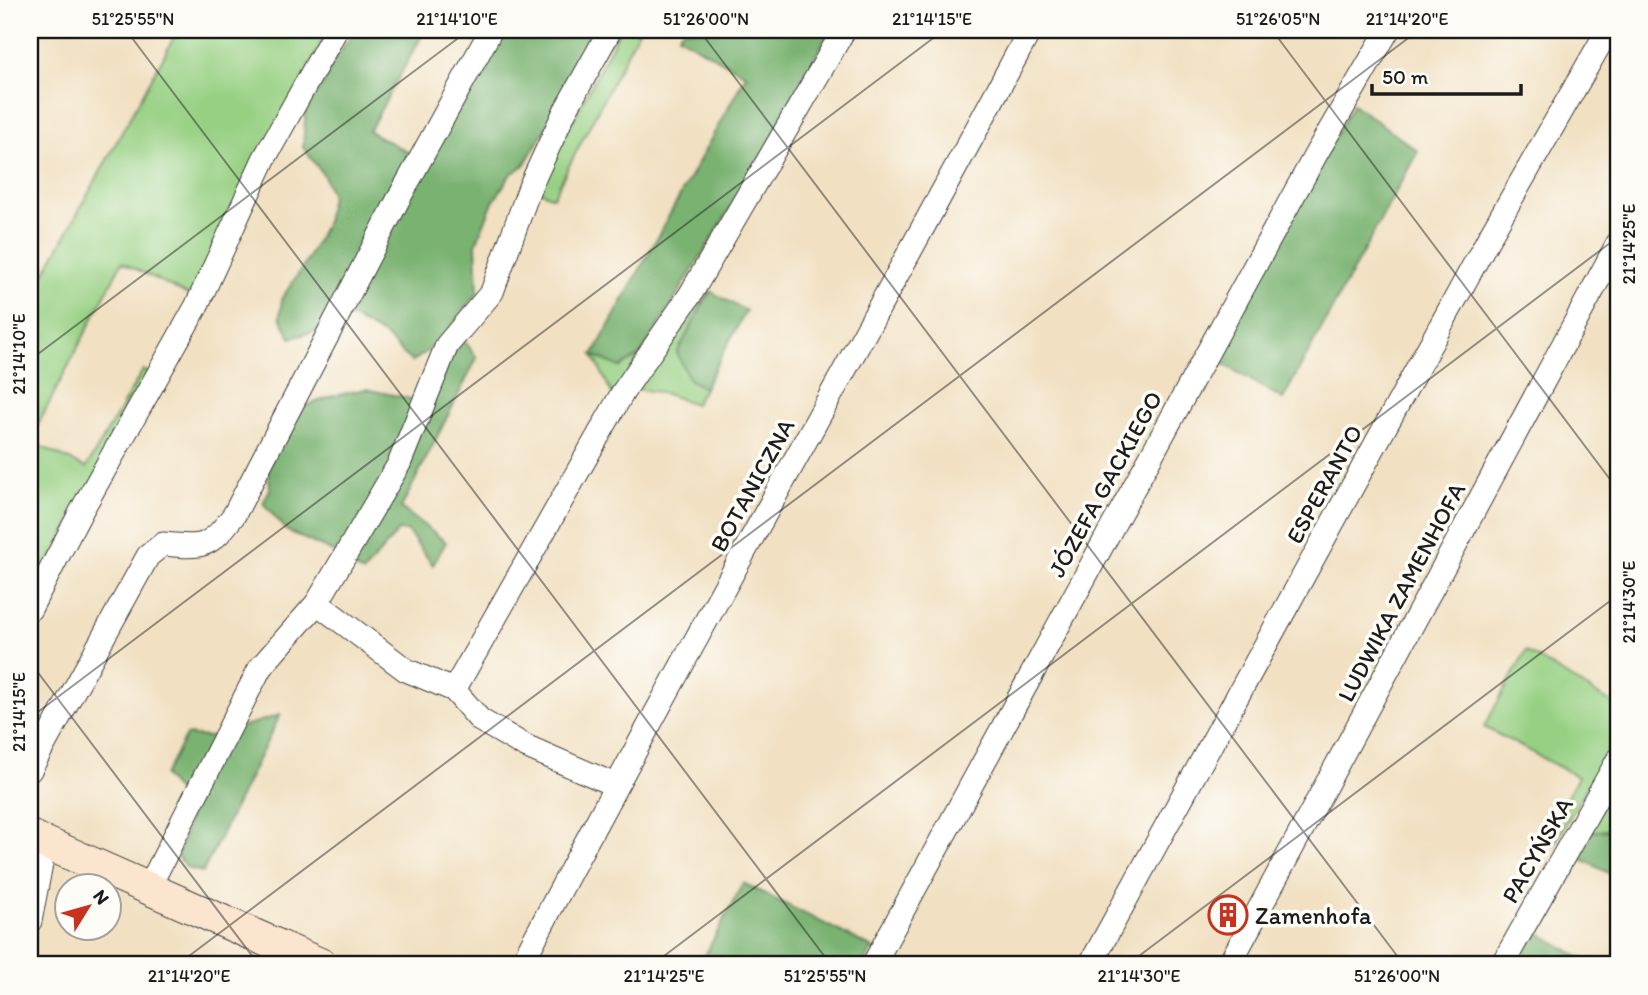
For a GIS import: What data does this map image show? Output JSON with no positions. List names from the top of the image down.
{
  "streets": {
    "street": [
      "JÓZEFA GACKIEGO",
      "ESPERANTO",
      "BOTANICZNA",
      "LUDWIKA ZAMENHOFA",
      "PACYŃSKA"
    ]
  },
  "places": {
    "building": ["Zamenhofa"]
  },
  "scale_bar": "50 m",
  "north": "top right",
  "coordinates": [
    "51°25'55\"N",
    "21°14'10\"E",
    "51°26'00\"N",
    "21°14'15\"E",
    "51°26'05\"N",
    "21°14'20\"E",
    "21°14'25\"E",
    "21°14'30\"E"
  ]
}
